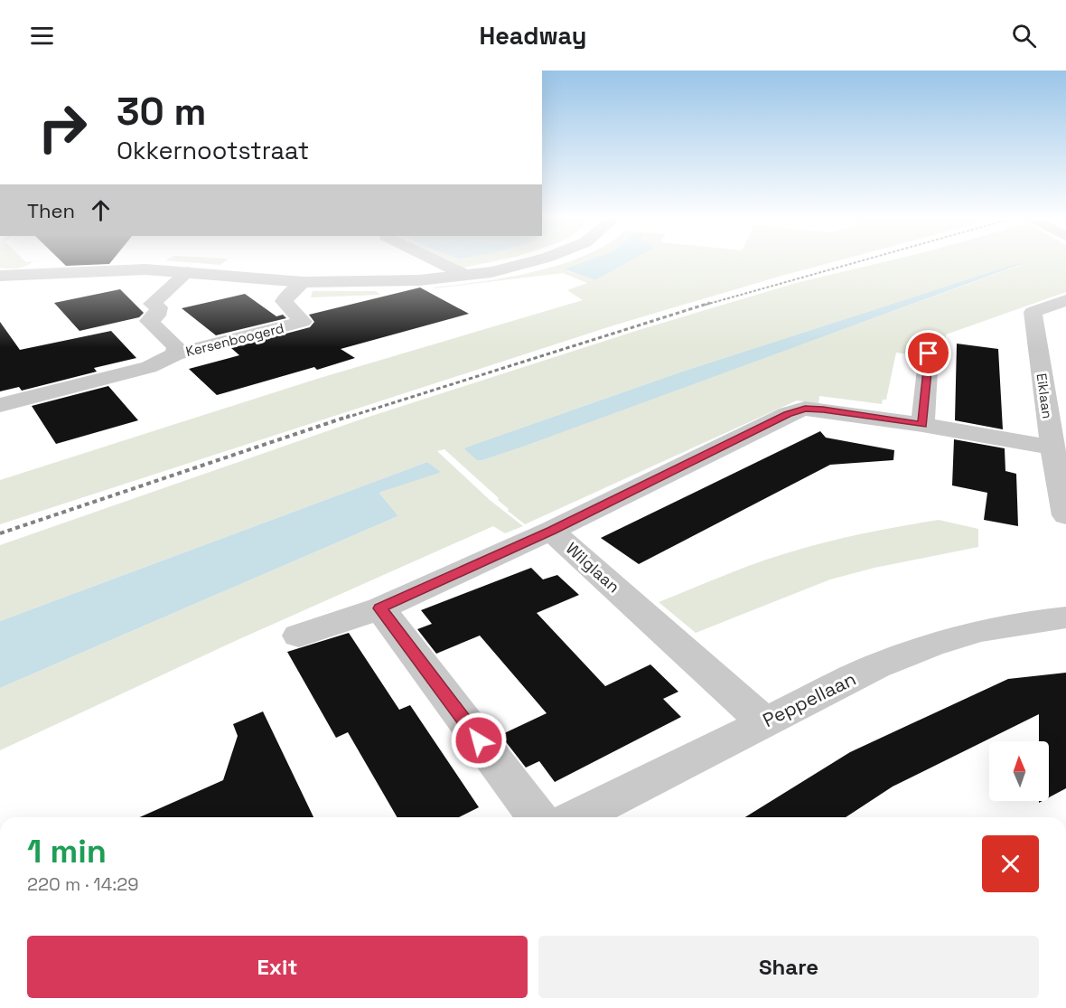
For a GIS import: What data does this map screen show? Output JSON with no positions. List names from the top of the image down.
{
  "streets": {
    "street": [
      "Kersenboogerd",
      "Eiklaan",
      "Wilglaan",
      "Peppellaan"
    ]
  },
  "crossings": [
    ["Eiklaan", "Wilglaan"],
    ["Wilglaan", "Peppellaan"]
  ],
  "north": "top",
  "page": {
    "header": "Headway",
    "turn": ["30 m", "Okkernootstraat"],
    "then": "Then",
    "heading": ["1 min", "220 m · 14:29"],
    "buttons": ["Exit", "Share"]
  }
}
